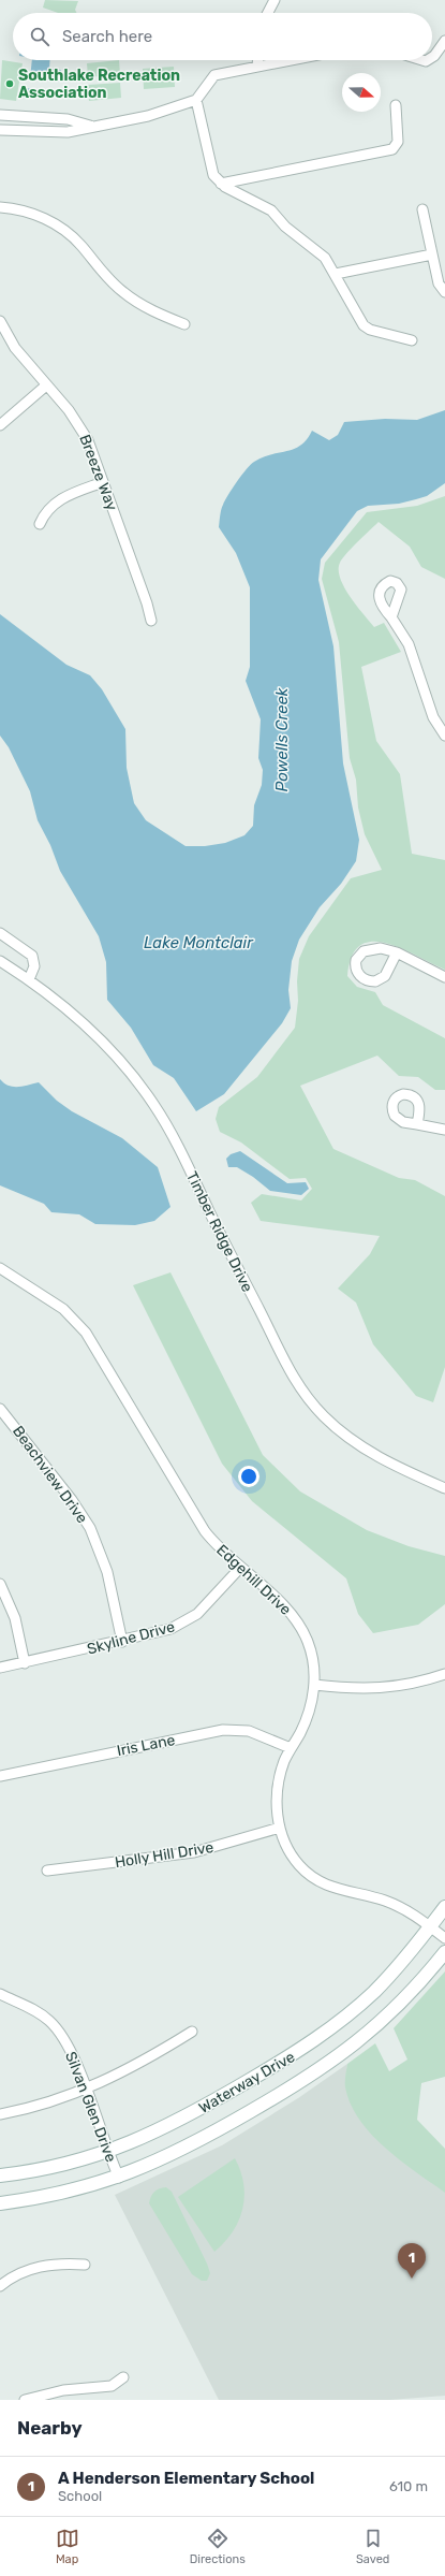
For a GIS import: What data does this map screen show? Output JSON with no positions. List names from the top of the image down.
{
  "streets": {
    "main road": ["Waterway Drive"],
    "street": [
      "Breeze Way",
      "Timber Ridge Drive",
      "Beachview Drive",
      "Edgehill Drive",
      "Skyline Drive",
      "Iris Lane",
      "Holly Hill Drive",
      "Silvan Glen Drive"
    ]
  },
  "crossings": [
    ["Beachview Drive", "Skyline Drive"],
    ["Edgehill Drive", "Skyline Drive"],
    ["Edgehill Drive", "Iris Lane"],
    ["Edgehill Drive", "Holly Hill Drive"],
    ["Edgehill Drive", "Waterway Drive"],
    ["Waterway Drive", "Silvan Glen Drive"]
  ],
  "water": ["Powells Creek", "Lake Montclair"],
  "places": ["Southlake Recreation Association"],
  "north": "right",
  "page": {
    "search": "Search here",
    "pins": "1",
    "heading": "Nearby",
    "list": [
      {
        "mark": "1",
        "name": "A Henderson Elementary School",
        "note": "School",
        "value": "610 m"
      }
    ],
    "nav": ["Map", "Directions", "Saved"]
  }
}
